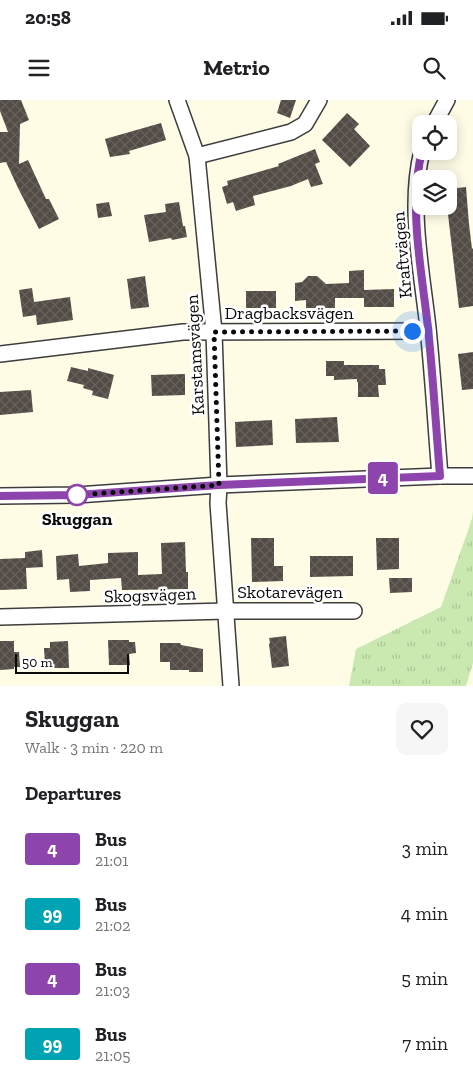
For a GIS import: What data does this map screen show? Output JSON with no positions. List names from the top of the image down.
{
  "streets": {
    "street": [
      "Kraftvägen",
      "Dragbacksvägen",
      "Karstamsvägen",
      "Skotarevägen",
      "Skogsvägen"
    ]
  },
  "crossings": [
    ["Kraftvägen", "Dragbacksvägen"],
    ["Dragbacksvägen", "Karstamsvägen"],
    ["Karstamsvägen", "Skotarevägen"],
    ["Karstamsvägen", "Skogsvägen"],
    ["Skotarevägen", "Skogsvägen"]
  ],
  "places": ["Skuggan"],
  "lines": ["bus line 4"],
  "scale_bar": "50 m",
  "page": {
    "status": "20:58",
    "header": "Metrio",
    "on_map": "4",
    "scale": "50 m",
    "heading": [
      ["Skuggan", "Walk · 3 min · 220 m"],
      "Departures"
    ],
    "list": [
      {
        "mark": "4",
        "name": "Bus",
        "note": "21:01",
        "value": "3 min"
      },
      {
        "mark": "99",
        "name": "Bus",
        "note": "21:02",
        "value": "4 min"
      },
      {
        "mark": "4",
        "name": "Bus",
        "note": "21:03",
        "value": "5 min"
      },
      {
        "mark": "99",
        "name": "Bus",
        "note": "21:05",
        "value": "7 min"
      }
    ]
  }
}
